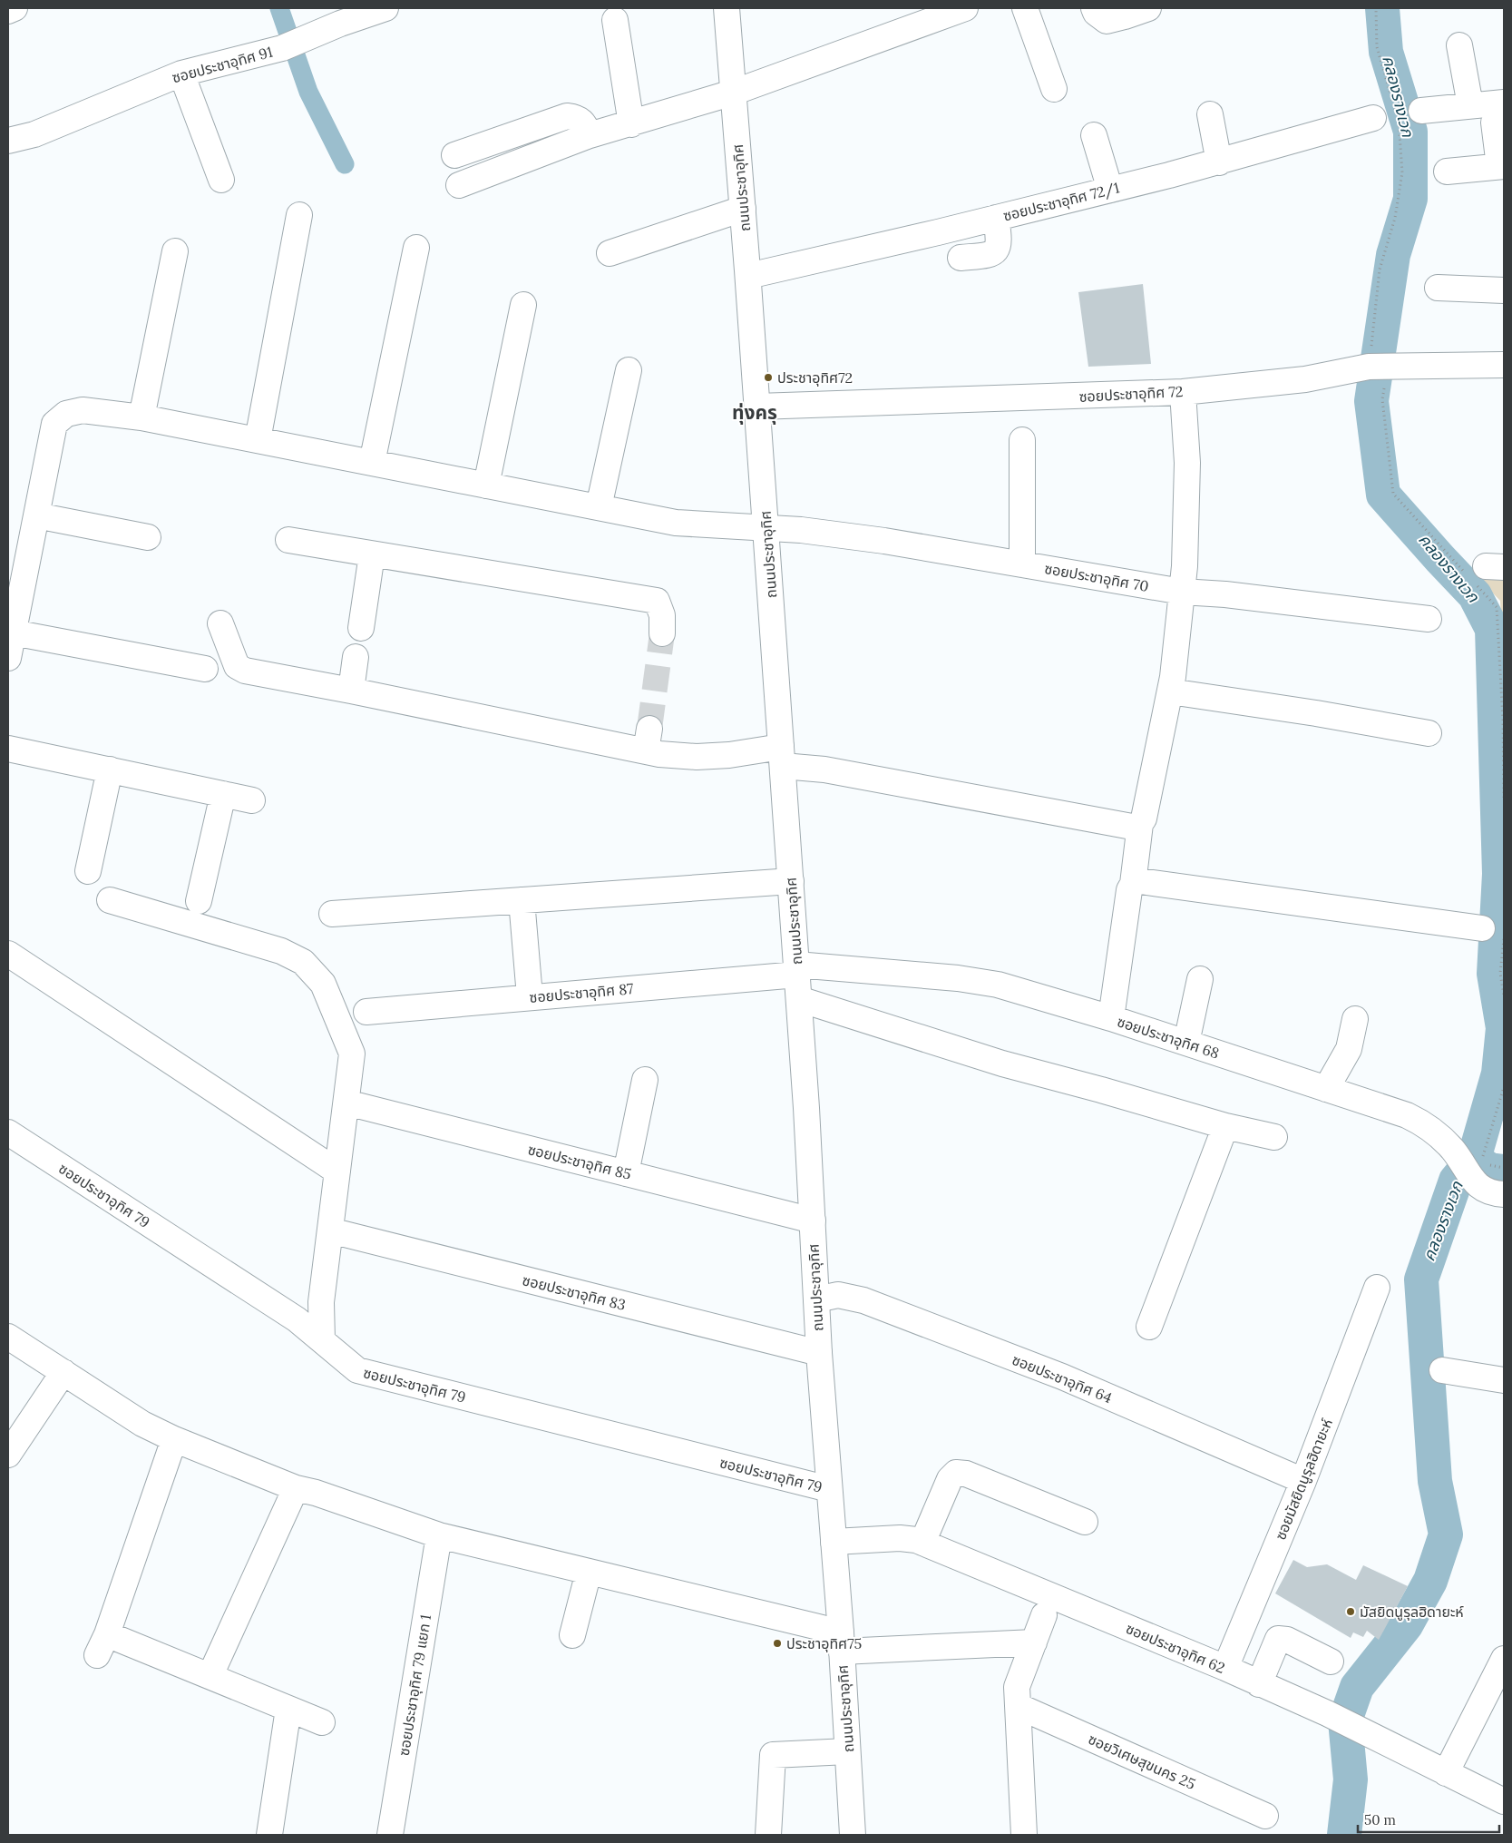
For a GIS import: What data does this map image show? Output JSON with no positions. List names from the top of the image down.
{
  "streets": {
    "street": [
      "ซอยประชาอุทิศ 91",
      "ถนนประชาอุทิศ",
      "ซอยประชาอุทิศ 72/1",
      "ซอยประชาอุทิศ 72",
      "ซอยประชาอุทิศ 70",
      "ซอยประชาอุทิศ 87",
      "ซอยประชาอุทิศ 68",
      "ซอยประชาอุทิศ 85",
      "ซอยประชาอุทิศ 79",
      "ซอยประชาอุทิศ 83",
      "ซอยประชาอุทิศ 64",
      "ซอยมัสยิดนูรุลฮิดายะห์",
      "ซอยประชาอุทิศ 62",
      "ซอยประชาอุทิศ 79 แยก 1",
      "ซอยวิเศษสุขนคร 25"
    ]
  },
  "crossings": [
    ["ถนนประชาอุทิศ", "ซอยประชาอุทิศ 72/1"],
    ["ถนนประชาอุทิศ", "ซอยประชาอุทิศ 72"],
    ["ถนนประชาอุทิศ", "ซอยประชาอุทิศ 70"],
    ["ถนนประชาอุทิศ", "ซอยประชาอุทิศ 87"],
    ["ถนนประชาอุทิศ", "ซอยประชาอุทิศ 68"],
    ["ถนนประชาอุทิศ", "ซอยประชาอุทิศ 85"],
    ["ถนนประชาอุทิศ", "ซอยประชาอุทิศ 79"],
    ["ถนนประชาอุทิศ", "ซอยประชาอุทิศ 83"],
    ["ถนนประชาอุทิศ", "ซอยประชาอุทิศ 64"],
    ["ถนนประชาอุทิศ", "ซอยประชาอุทิศ 62"],
    ["ซอยประชาอุทิศ 87", "ซอยประชาอุทิศ 68"],
    ["ซอยประชาอุทิศ 64", "ซอยมัสยิดนูรุลฮิดายะห์"],
    ["ซอยมัสยิดนูรุลฮิดายะห์", "ซอยประชาอุทิศ 62"]
  ],
  "districts": ["ทุ่งครุ"],
  "water": ["คลองรางเวก"],
  "places": ["ประชาอุทิศ72", "มัสยิดนูรุลฮิดายะห์", "ประชาอุทิศ75"],
  "scale_bar": "50 m"
}
